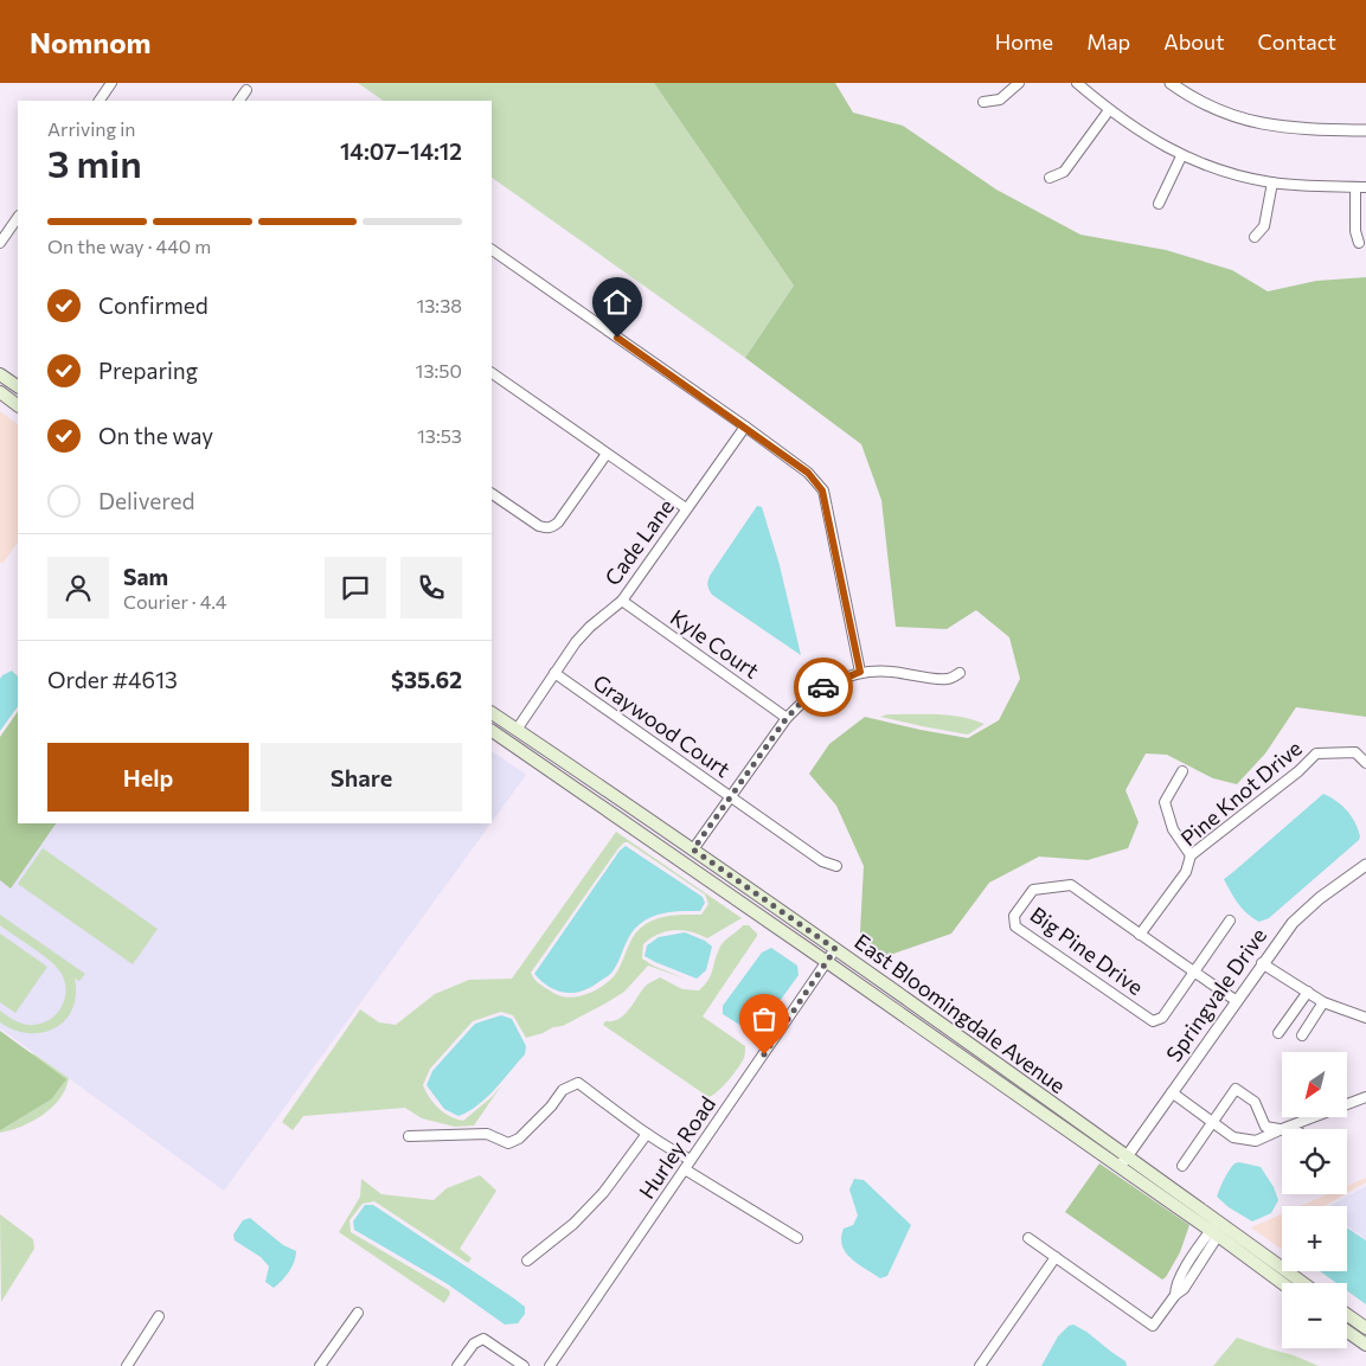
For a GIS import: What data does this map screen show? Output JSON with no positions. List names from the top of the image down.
{
  "streets": {
    "main road": ["East Bloomingdale Avenue"],
    "street": [
      "Cade Lane",
      "Kyle Court",
      "Graywood Court",
      "Pine Knot Drive",
      "Big Pine Drive",
      "Springvale Drive",
      "Hurley Road"
    ]
  },
  "crossings": [
    ["Cade Lane", "Kyle Court"],
    ["Cade Lane", "Graywood Court"],
    ["Cade Lane", "East Bloomingdale Avenue"],
    ["Pine Knot Drive", "Big Pine Drive"],
    ["Big Pine Drive", "Springvale Drive"],
    ["Springvale Drive", "East Bloomingdale Avenue"],
    ["East Bloomingdale Avenue", "Hurley Road"]
  ],
  "north": "bottom left",
  "page": {
    "header": "Nomnom",
    "nav": [
      "Home",
      "Map",
      "About",
      "Contact"
    ],
    "heading": ["3 min", "Arriving in", "14:07–14:12"],
    "panel": [
      "Sam",
      "Courier · 4.4",
      "Order #4613",
      "$35.62"
    ],
    "bar": "On the way · 440 m",
    "list": [
      ["Confirmed", "13:38"],
      ["Preparing", "13:50"],
      ["On the way", "13:53"],
      "Delivered"
    ],
    "buttons": ["Help", "Share"],
    "map_buttons": ["+", "−"]
  }
}
